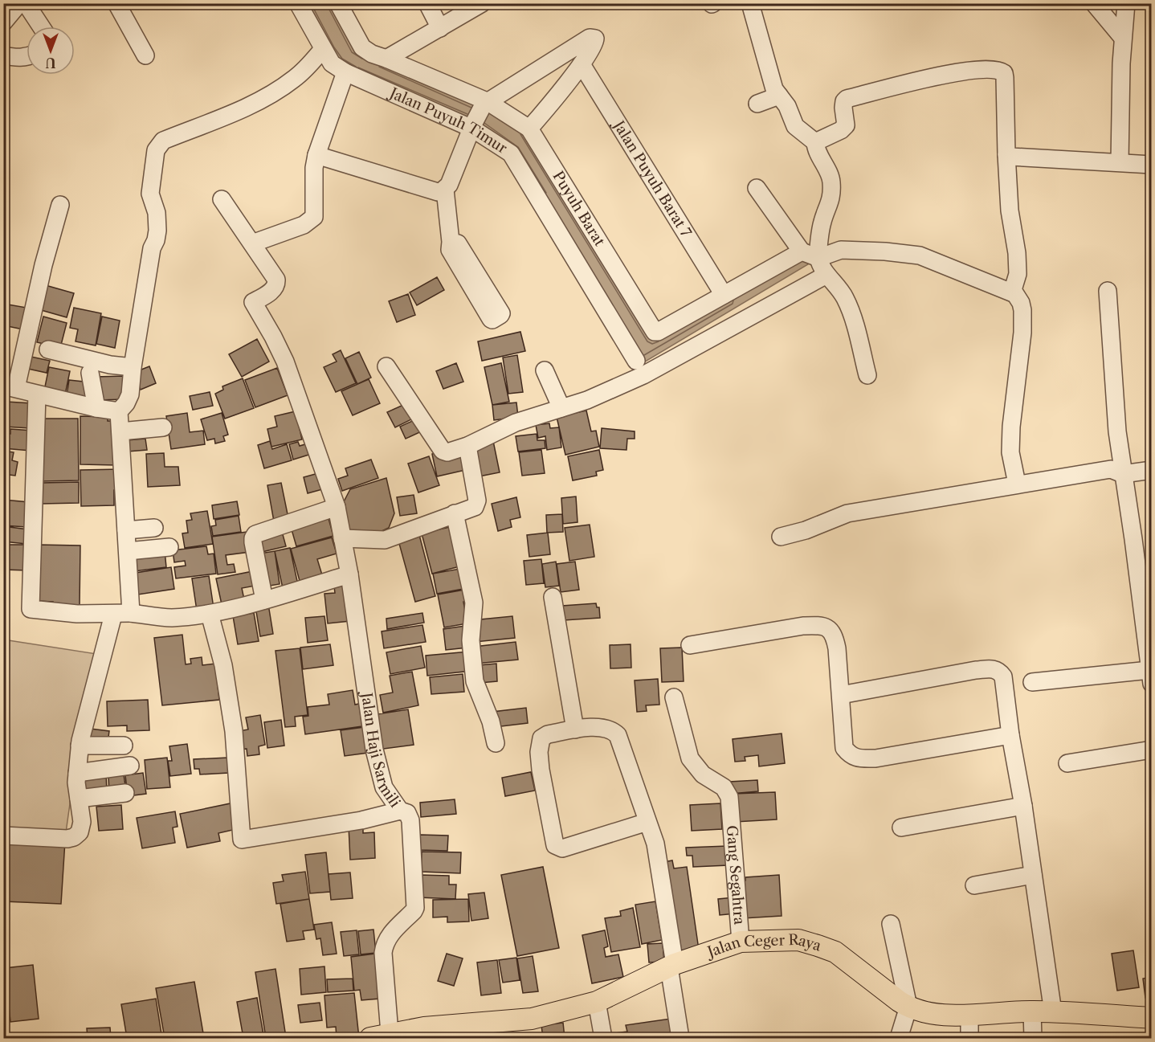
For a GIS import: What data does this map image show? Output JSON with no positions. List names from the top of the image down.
{
  "streets": {
    "main road": ["Jalan Ceger Raya"],
    "street": [
      "Jalan Puyuh Timur",
      "Jalan Puyuh Barat 7",
      "Puyuh Barat",
      "Jalan Haji Sarmili",
      "Gang Segahtra"
    ]
  },
  "crossings": [
    ["Jalan Puyuh Barat 7", "Puyuh Barat"],
    ["Jalan Haji Sarmili", "Jalan Ceger Raya"],
    ["Gang Segahtra", "Jalan Ceger Raya"]
  ],
  "north": "bottom"
}
